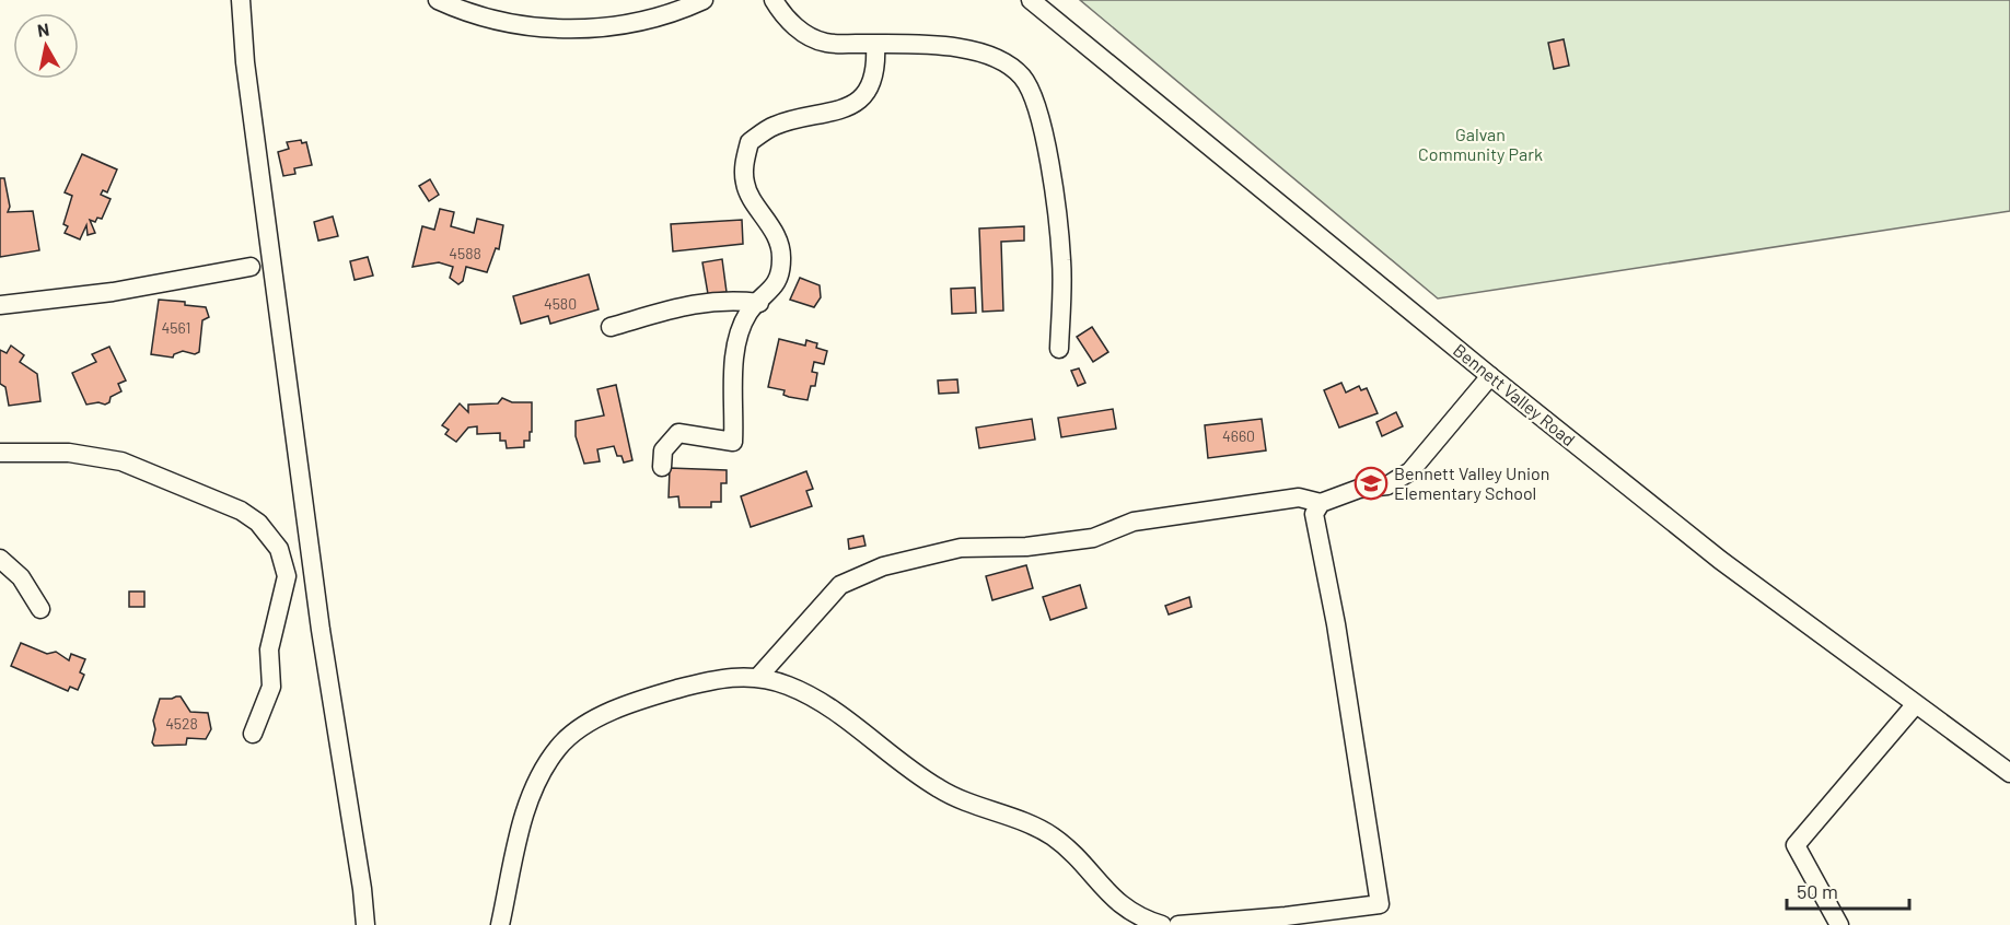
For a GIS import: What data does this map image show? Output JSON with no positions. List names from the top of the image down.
{
  "streets": {
    "street": ["Bennett Valley Road"]
  },
  "parks": ["Galvan Community Park"],
  "places": {
    "school or university": ["Bennett Valley Union Elementary School"]
  },
  "house_numbers": [
    "4588",
    "4580",
    "4561",
    "4660",
    "4528"
  ],
  "scale_bar": "50 m",
  "north": "top"
}
